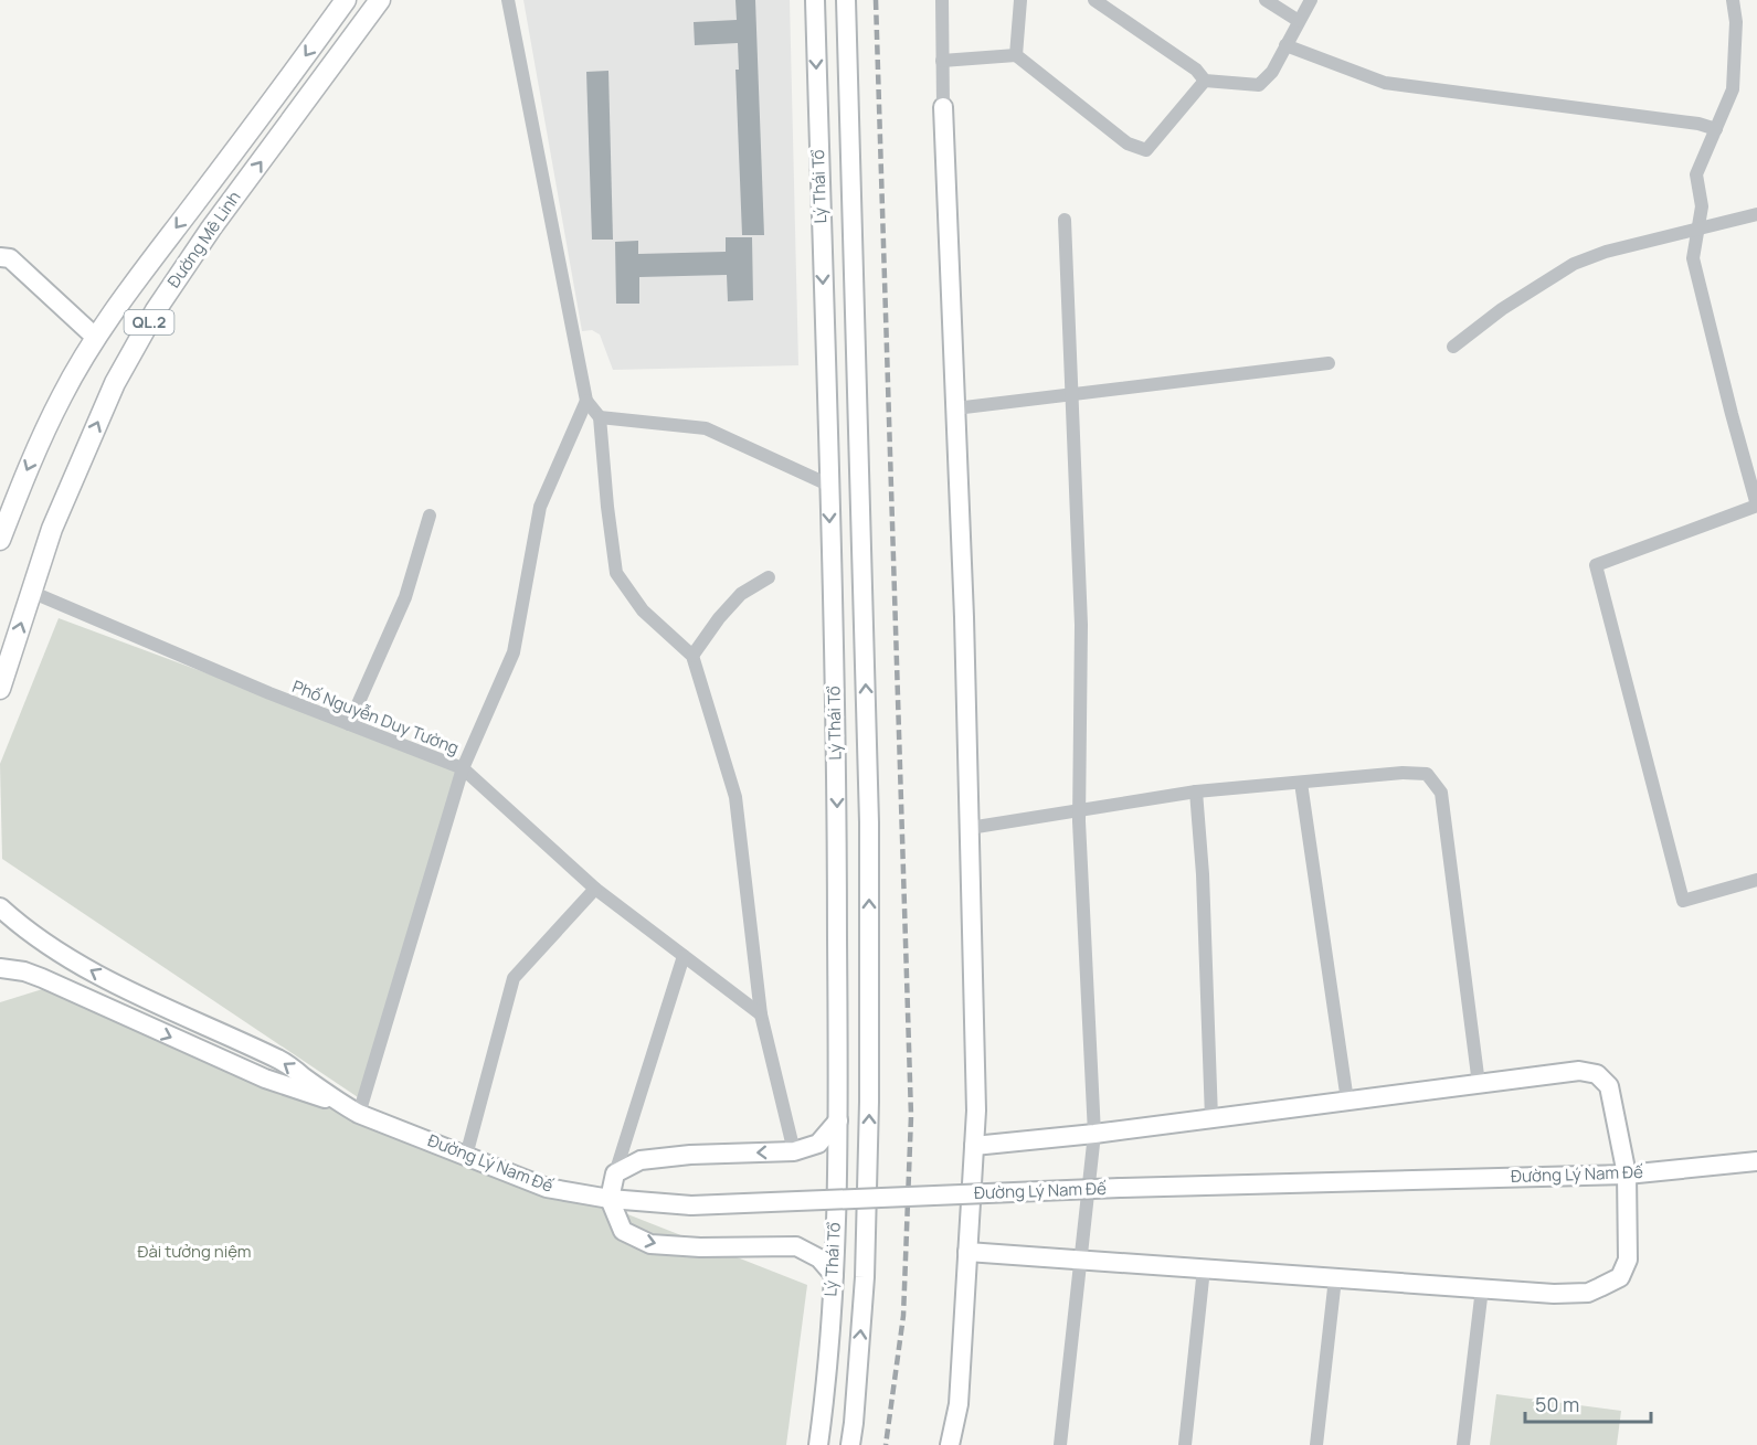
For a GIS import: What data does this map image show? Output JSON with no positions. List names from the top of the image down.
{
  "streets": {
    "main road": ["Đường Mê Linh", "QL.2"],
    "street": ["Lý Thái Tổ", "Phố Nguyễn Duy Tường", "Đường Lý Nam Đế"]
  },
  "crossings": [
    ["Đường Mê Linh", "Phố Nguyễn Duy Tường"]
  ],
  "parks": ["Đài tưởng niệm"],
  "scale_bar": "50 m"
}
